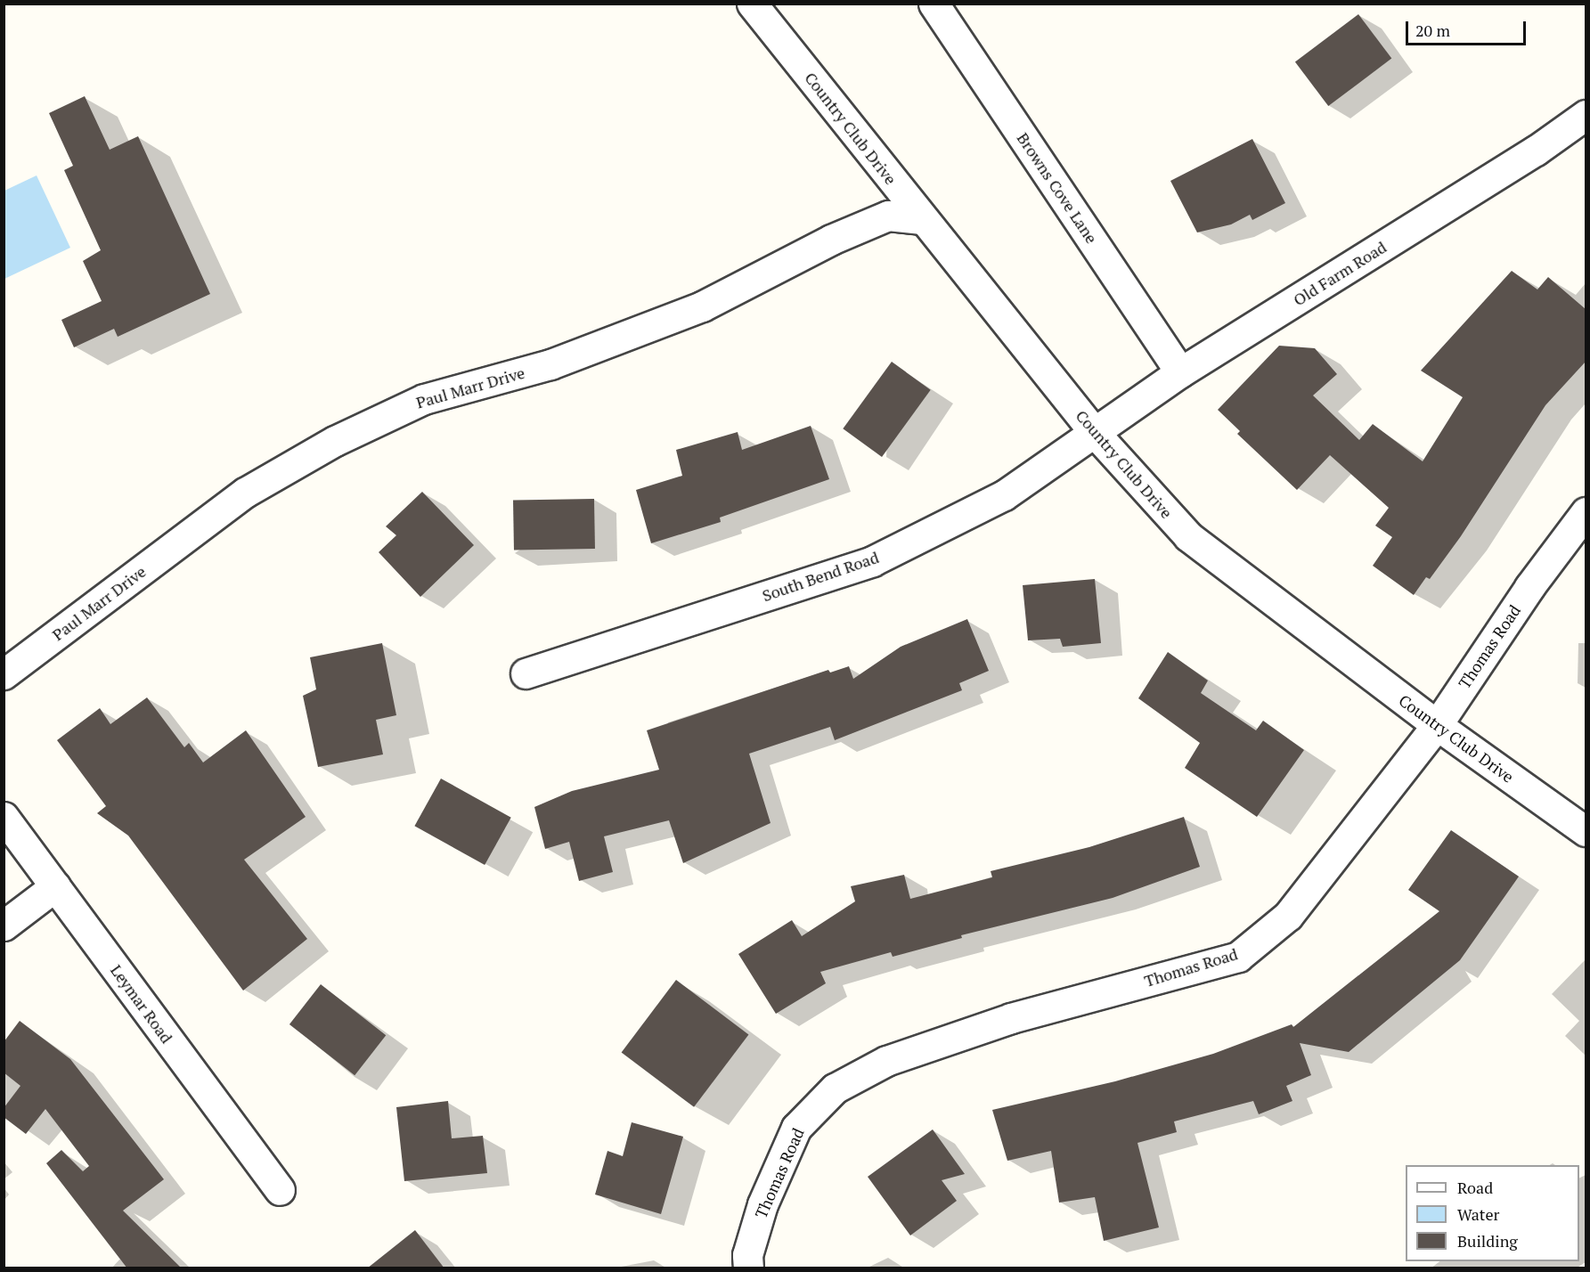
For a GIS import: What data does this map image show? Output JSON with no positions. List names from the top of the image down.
{
  "streets": {
    "street": [
      "Country Club Drive",
      "Browns Cove Lane",
      "Old Farm Road",
      "Paul Marr Drive",
      "South Bend Road",
      "Thomas Road",
      "Leymar Road"
    ]
  },
  "crossings": [
    ["Country Club Drive", "Old Farm Road"],
    ["Country Club Drive", "Paul Marr Drive"],
    ["Country Club Drive", "South Bend Road"],
    ["Country Club Drive", "Thomas Road"],
    ["Browns Cove Lane", "Old Farm Road"],
    ["Old Farm Road", "South Bend Road"]
  ],
  "legend": ["Road", "Water", "Building"],
  "scale_bar": "20 m"
}
